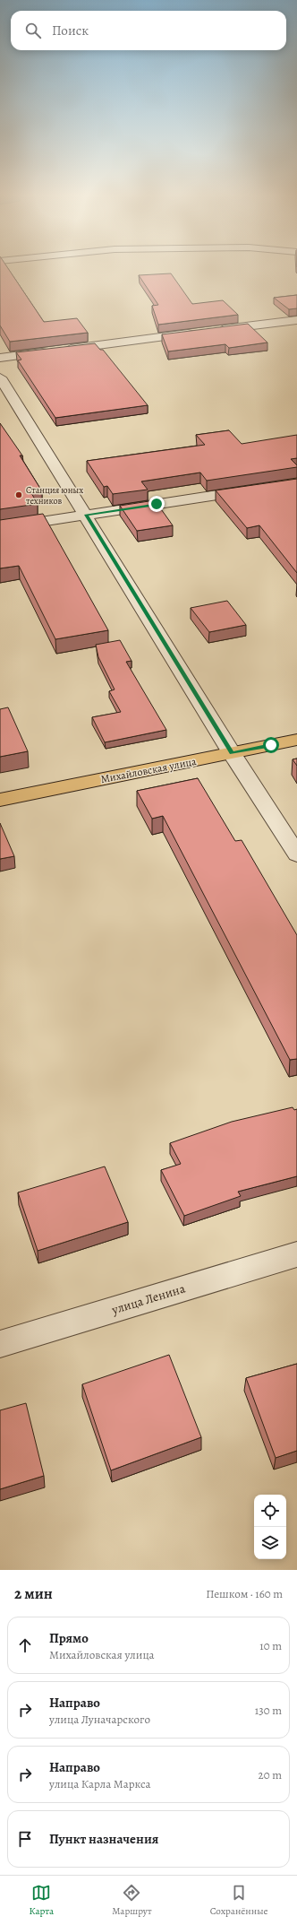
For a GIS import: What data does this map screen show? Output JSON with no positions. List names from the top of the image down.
{
  "streets": {
    "main road": ["Михайловская улица"],
    "street": ["улица Ленина"]
  },
  "places": ["Станция юных техников"],
  "page": {
    "search": "Поиск",
    "heading": ["2 мин", "Пешком · 160 m"],
    "list": [
      ["Прямо", "Михайловская улица", "10 m"],
      ["Направо", "улица Луначарского", "130 m"],
      ["Направо", "улица Карла Маркса", "20 m"],
      "Пункт назначения"
    ],
    "nav": ["Карта", "Маршрут", "Сохранённые"]
  }
}
